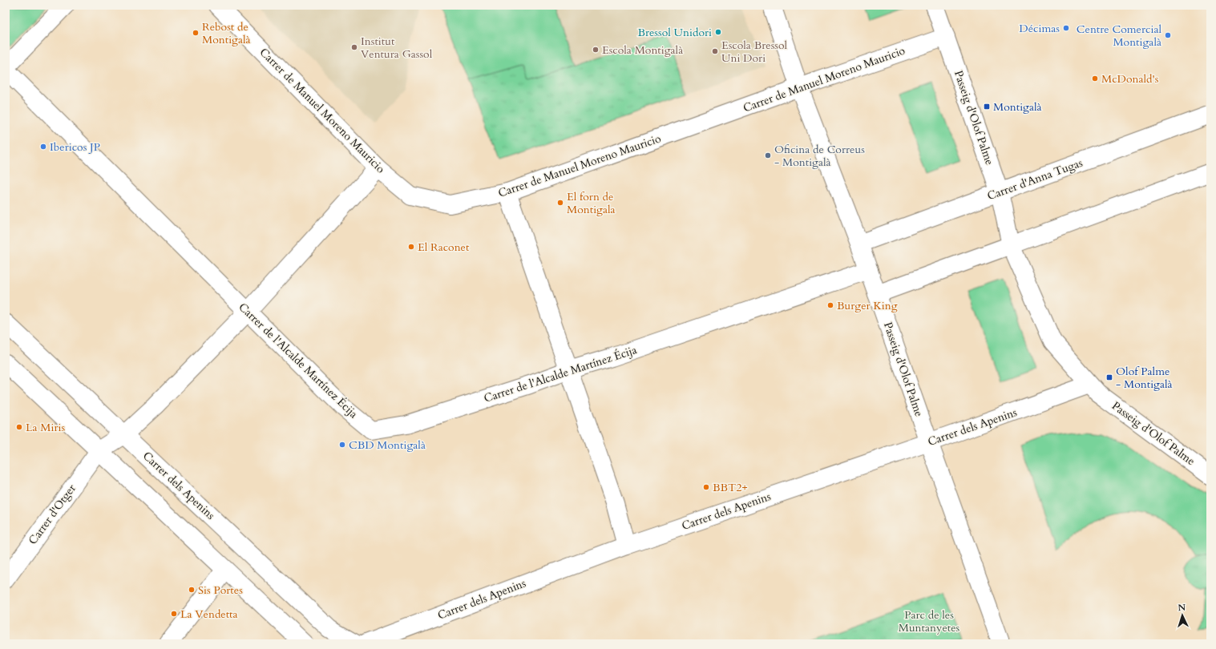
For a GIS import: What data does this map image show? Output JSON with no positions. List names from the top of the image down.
{
  "streets": {
    "street": [
      "Carrer de Manuel Moreno Mauricio",
      "Passeig d'Olof Palme",
      "Carrer d'Anna Tugas",
      "Carrer de l'Alcalde Martínez Écija",
      "Carrer dels Apenins",
      "Carrer d'Otger"
    ]
  },
  "crossings": [
    ["Carrer de Manuel Moreno Mauricio", "Passeig d'Olof Palme"],
    ["Passeig d'Olof Palme", "Carrer d'Anna Tugas"],
    ["Passeig d'Olof Palme", "Carrer de l'Alcalde Martínez Écija"],
    ["Passeig d'Olof Palme", "Carrer dels Apenins"]
  ],
  "parks": ["Parc de les Muntanyetes"],
  "places": {
    "other": [
      "Décimas",
      "Bressol Unidori",
      "Rebost de Montigalà",
      "Centre Comercial Montigalà",
      "Institut Ventura Gassol",
      "Escola Montigalà",
      "Escola Bressol Uni Dori",
      "McDonald's",
      "Ibericos JP",
      "Oficina de Correus - Montigalà",
      "El forn de Montigala",
      "El Raconet",
      "Burger King",
      "La Miris",
      "CBD Montigalà",
      "BBT2+",
      "Sis Portes",
      "La Vendetta"
    ],
    "transit": ["Montigalà", "Olof Palme - Montigalà"]
  },
  "north": "top"
}
